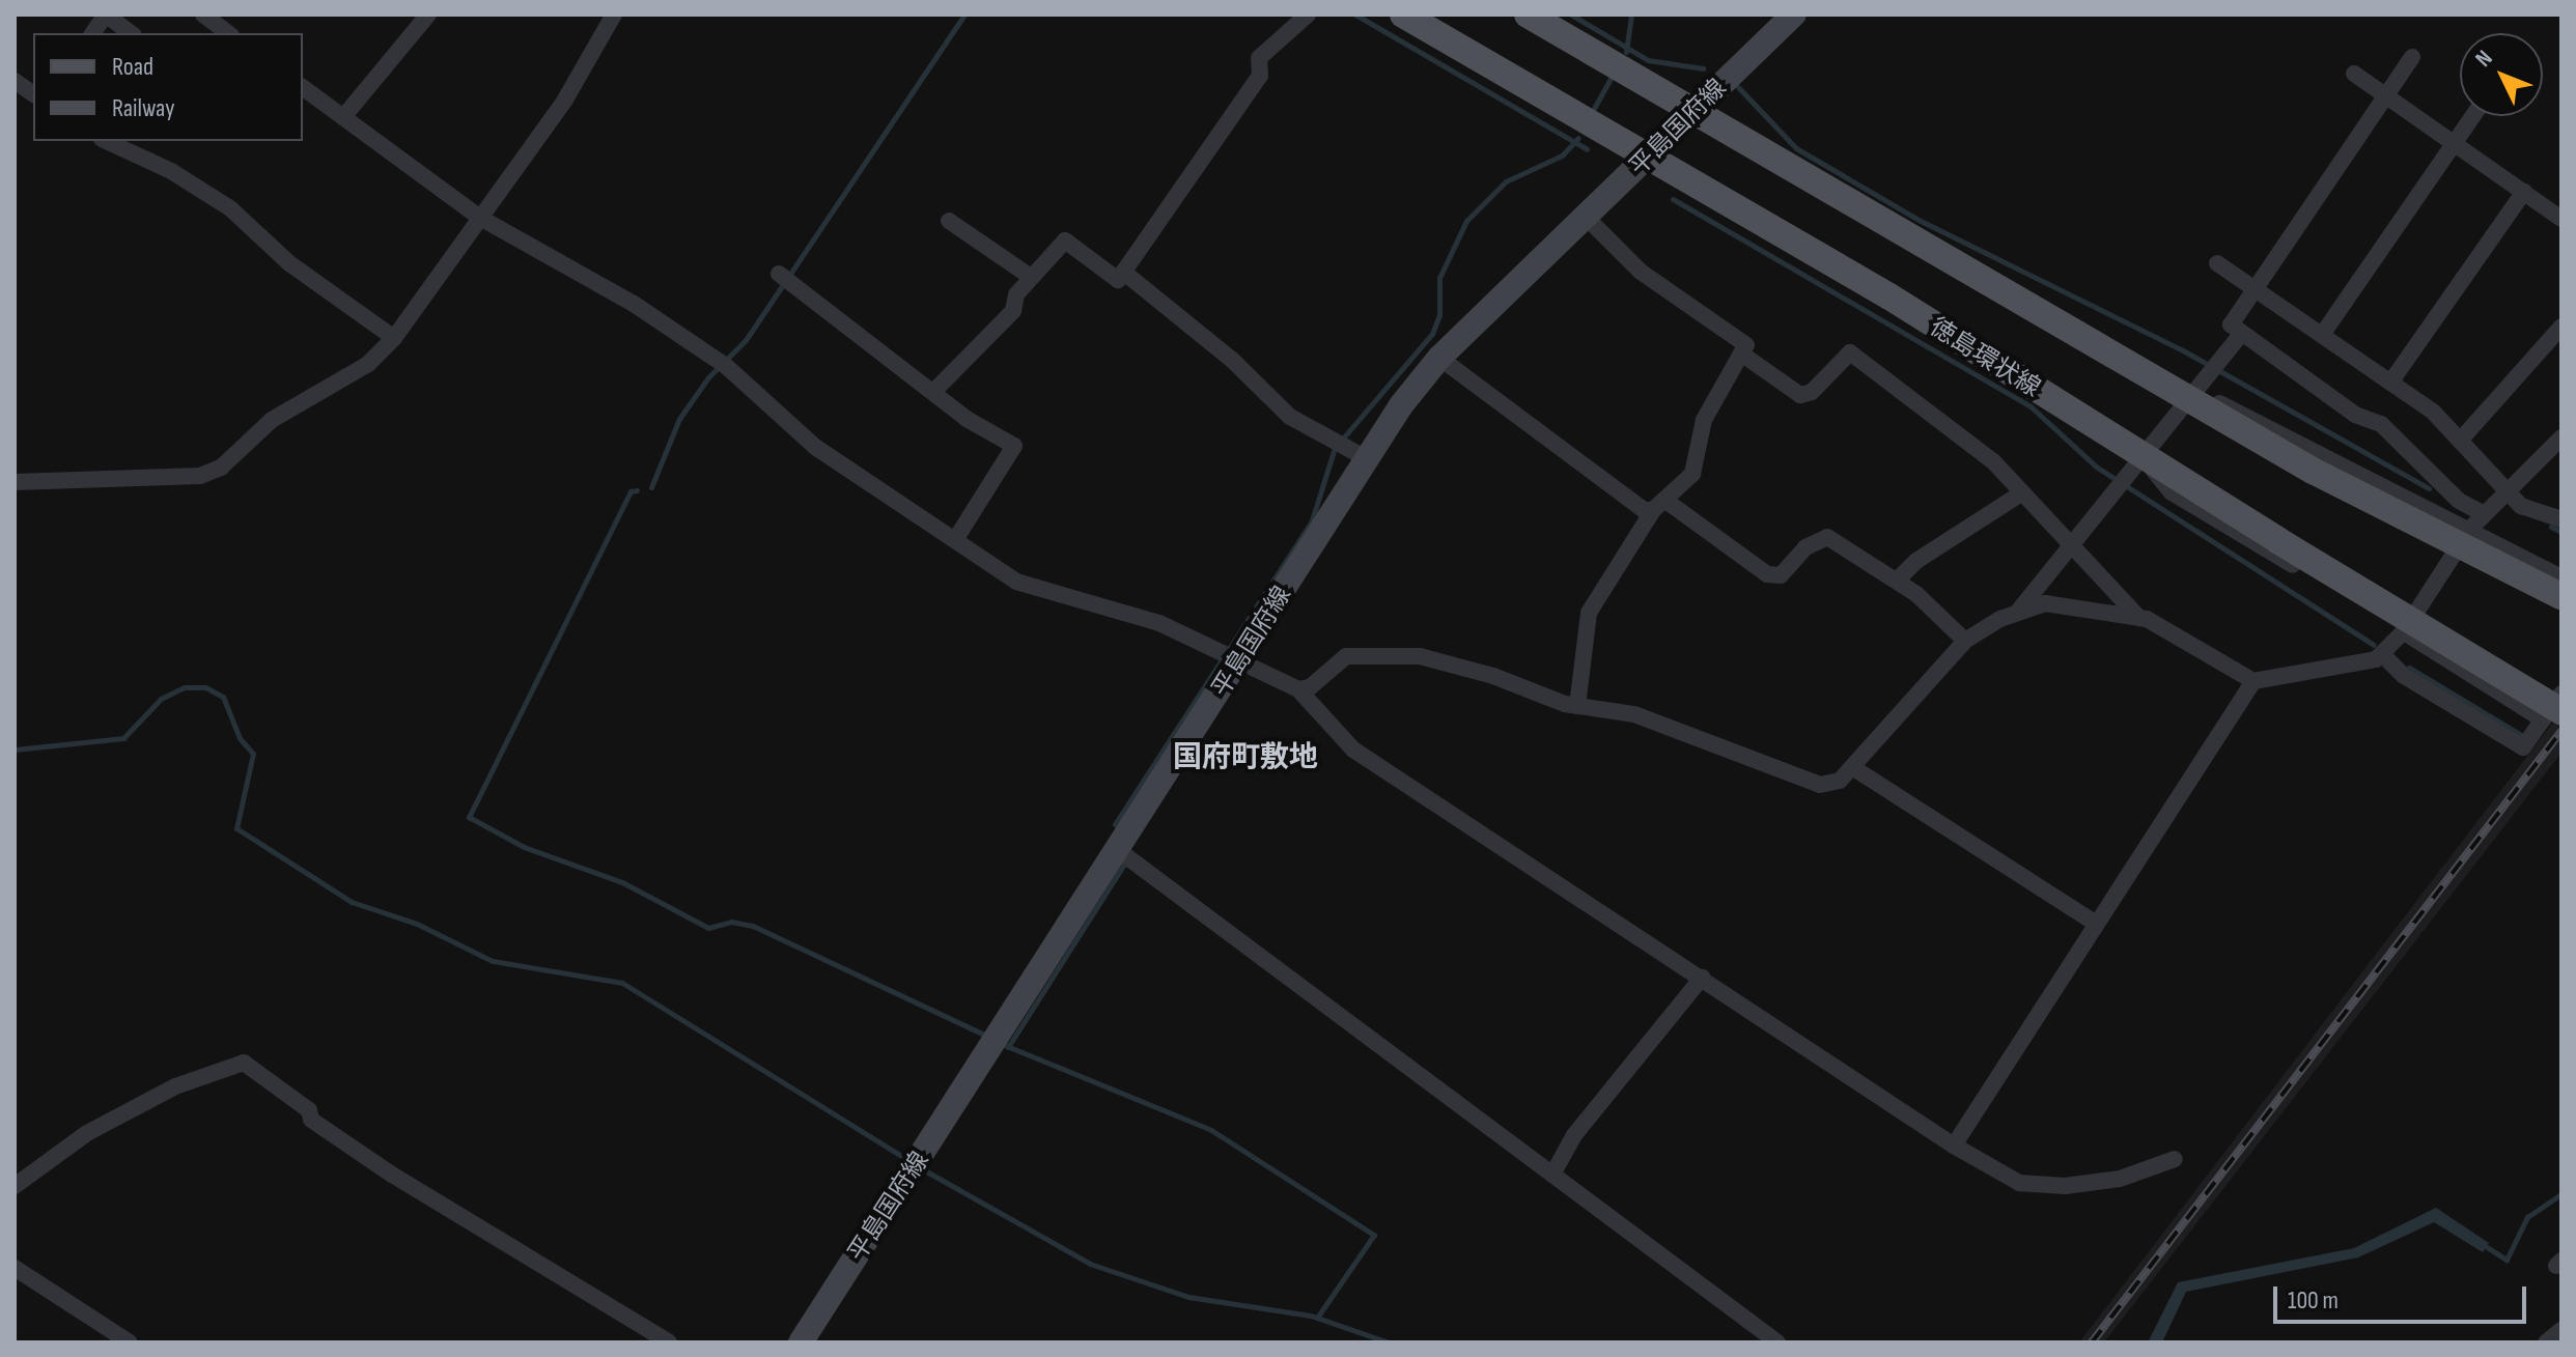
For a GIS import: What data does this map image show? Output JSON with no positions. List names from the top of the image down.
{
  "streets": {
    "main road": ["平島国府線", "徳島環状線"]
  },
  "crossings": [
    ["平島国府線", "徳島環状線"]
  ],
  "districts": ["国府町敷地"],
  "legend": ["Road", "Railway"],
  "scale_bar": "100 m",
  "north": "top left"
}
